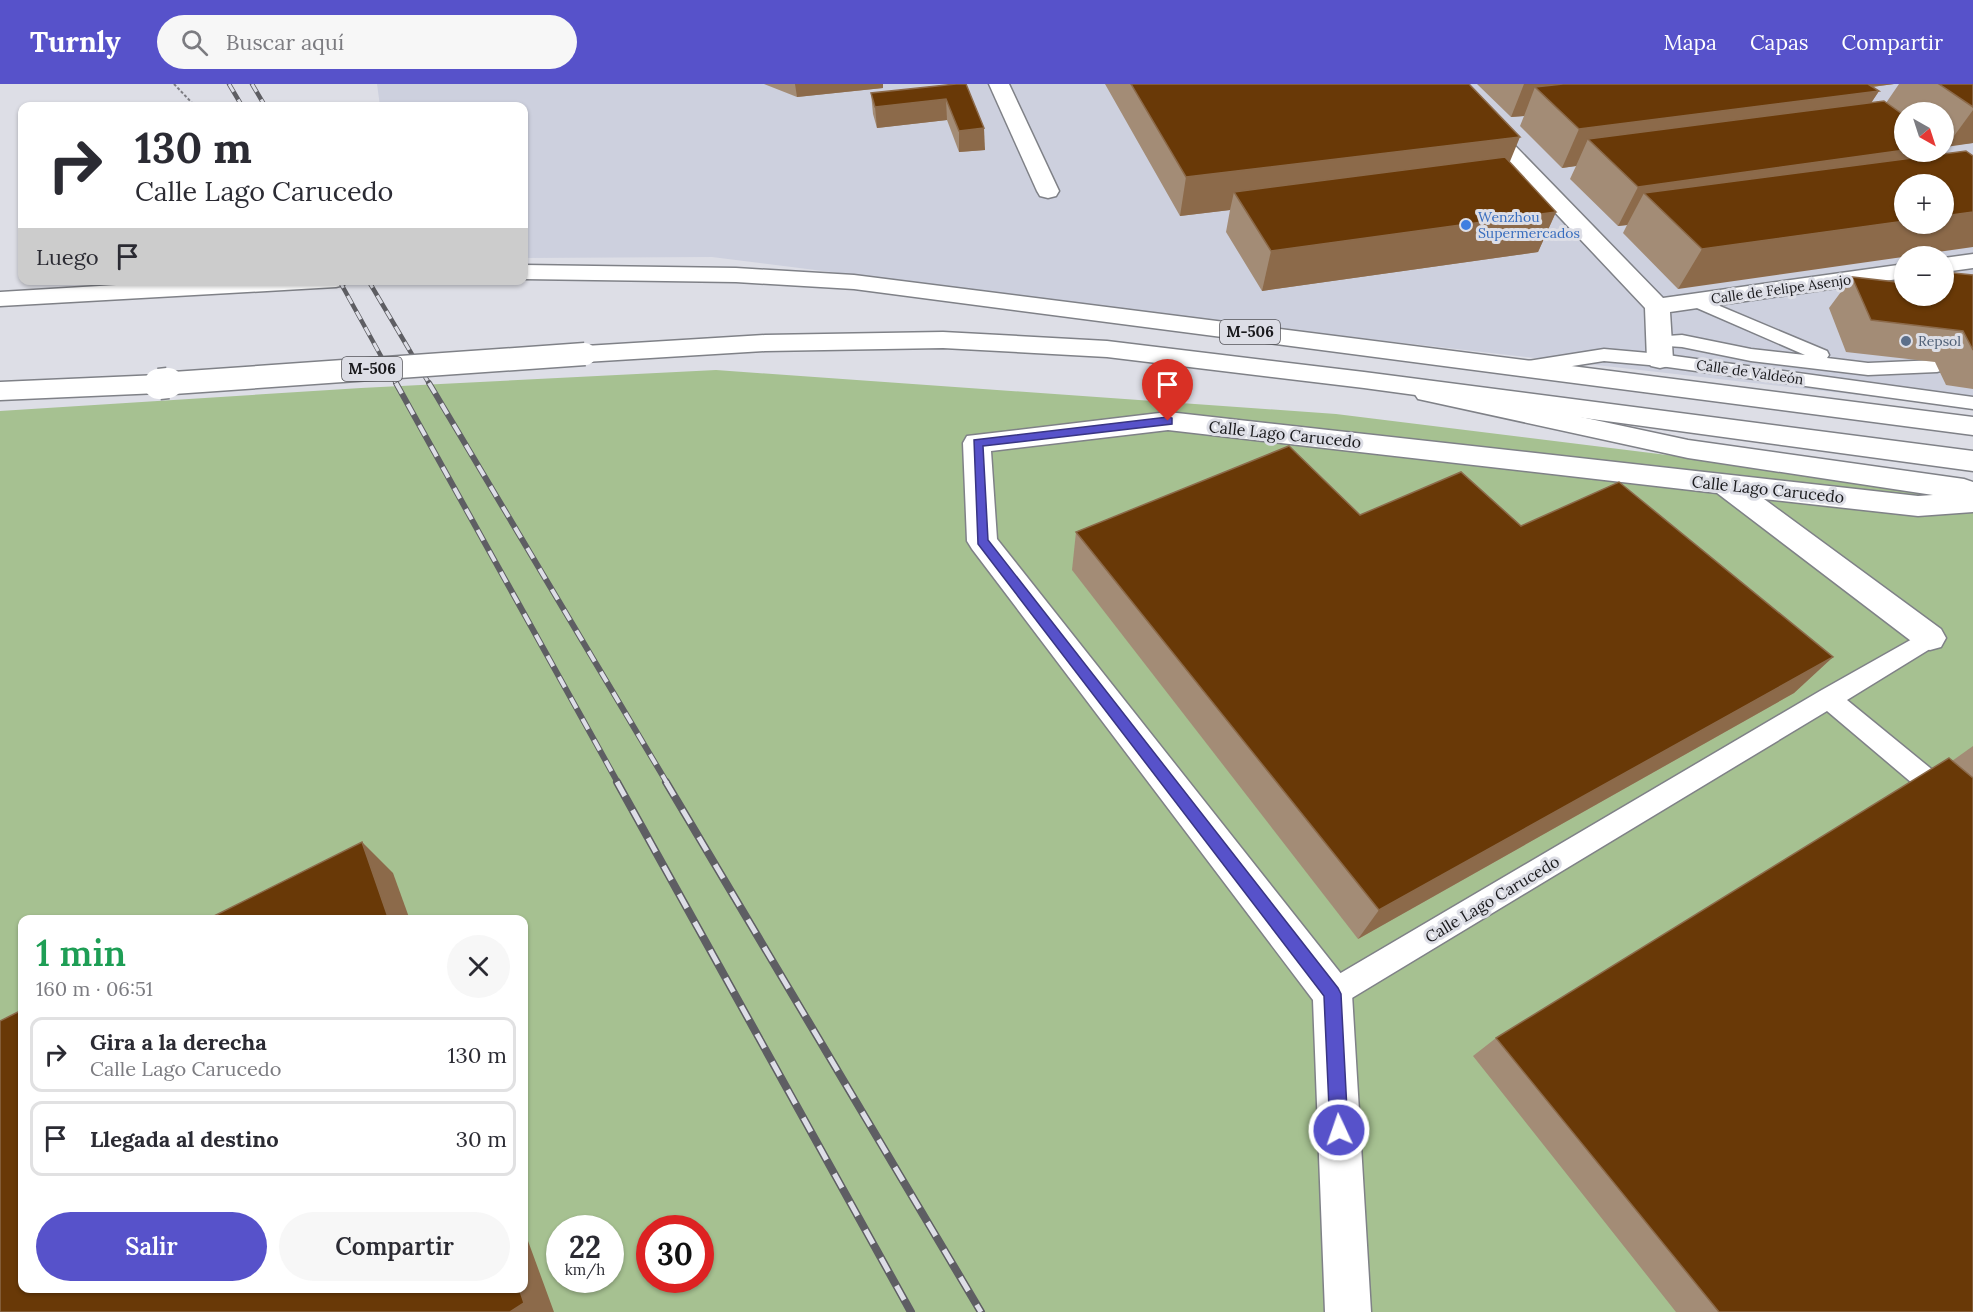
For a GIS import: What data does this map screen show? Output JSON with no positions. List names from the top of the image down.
{
  "streets": {
    "main road": ["Calle de Felipe Asenjo", "M-506", "Calle Lago Carucedo"],
    "lane": ["Calle de Valdeón"]
  },
  "crossings": [
    ["Calle de Felipe Asenjo", "Calle de Valdeón"],
    ["M-506", "Calle de Valdeón"]
  ],
  "places": ["Wenzhou Supermercados", "Repsol"],
  "north": "bottom right",
  "page": {
    "header": "Turnly",
    "search": "Buscar aquí",
    "nav": ["Mapa", "Capas", "Compartir"],
    "map_buttons": ["+", "−"],
    "turn": ["130 m", "Calle Lago Carucedo"],
    "then": "Luego",
    "heading": ["1 min", "160 m · 06:51"],
    "list": [
      {
        "name": "Gira a la derecha",
        "note": "Calle Lago Carucedo",
        "value": "130 m"
      },
      {
        "name": "Llegada al destino",
        "value": "30 m"
      }
    ],
    "buttons": ["Salir", "Compartir"],
    "speed": "22 km/h",
    "limit": "30"
  }
}
